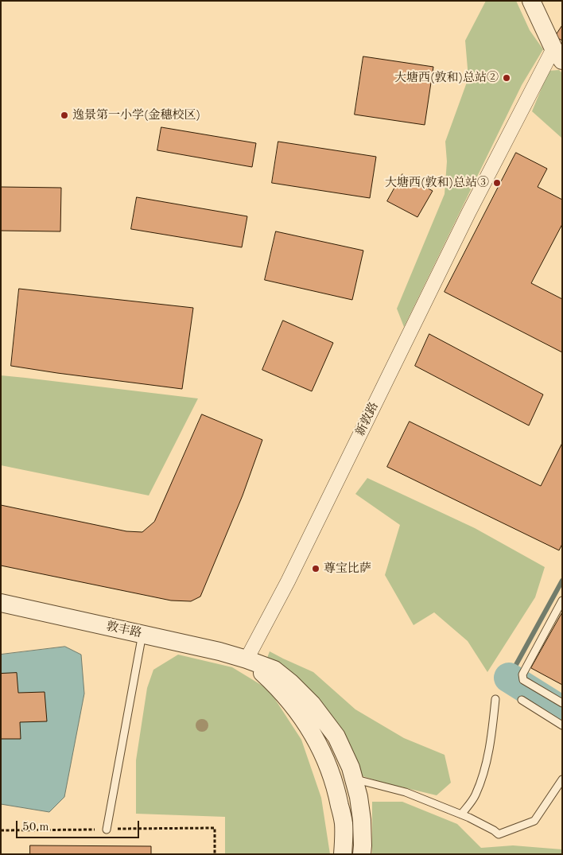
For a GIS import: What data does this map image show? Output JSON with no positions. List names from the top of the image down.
{
  "streets": {
    "street": ["新敦路", "敦丰路"]
  },
  "crossings": [
    ["新敦路", "敦丰路"]
  ],
  "places": [
    "大塘西(敦和)总站②",
    "逸景第一小学(金穗校区)",
    "大塘西(敦和)总站③",
    "尊宝比萨"
  ],
  "scale_bar": "50 m"
}
